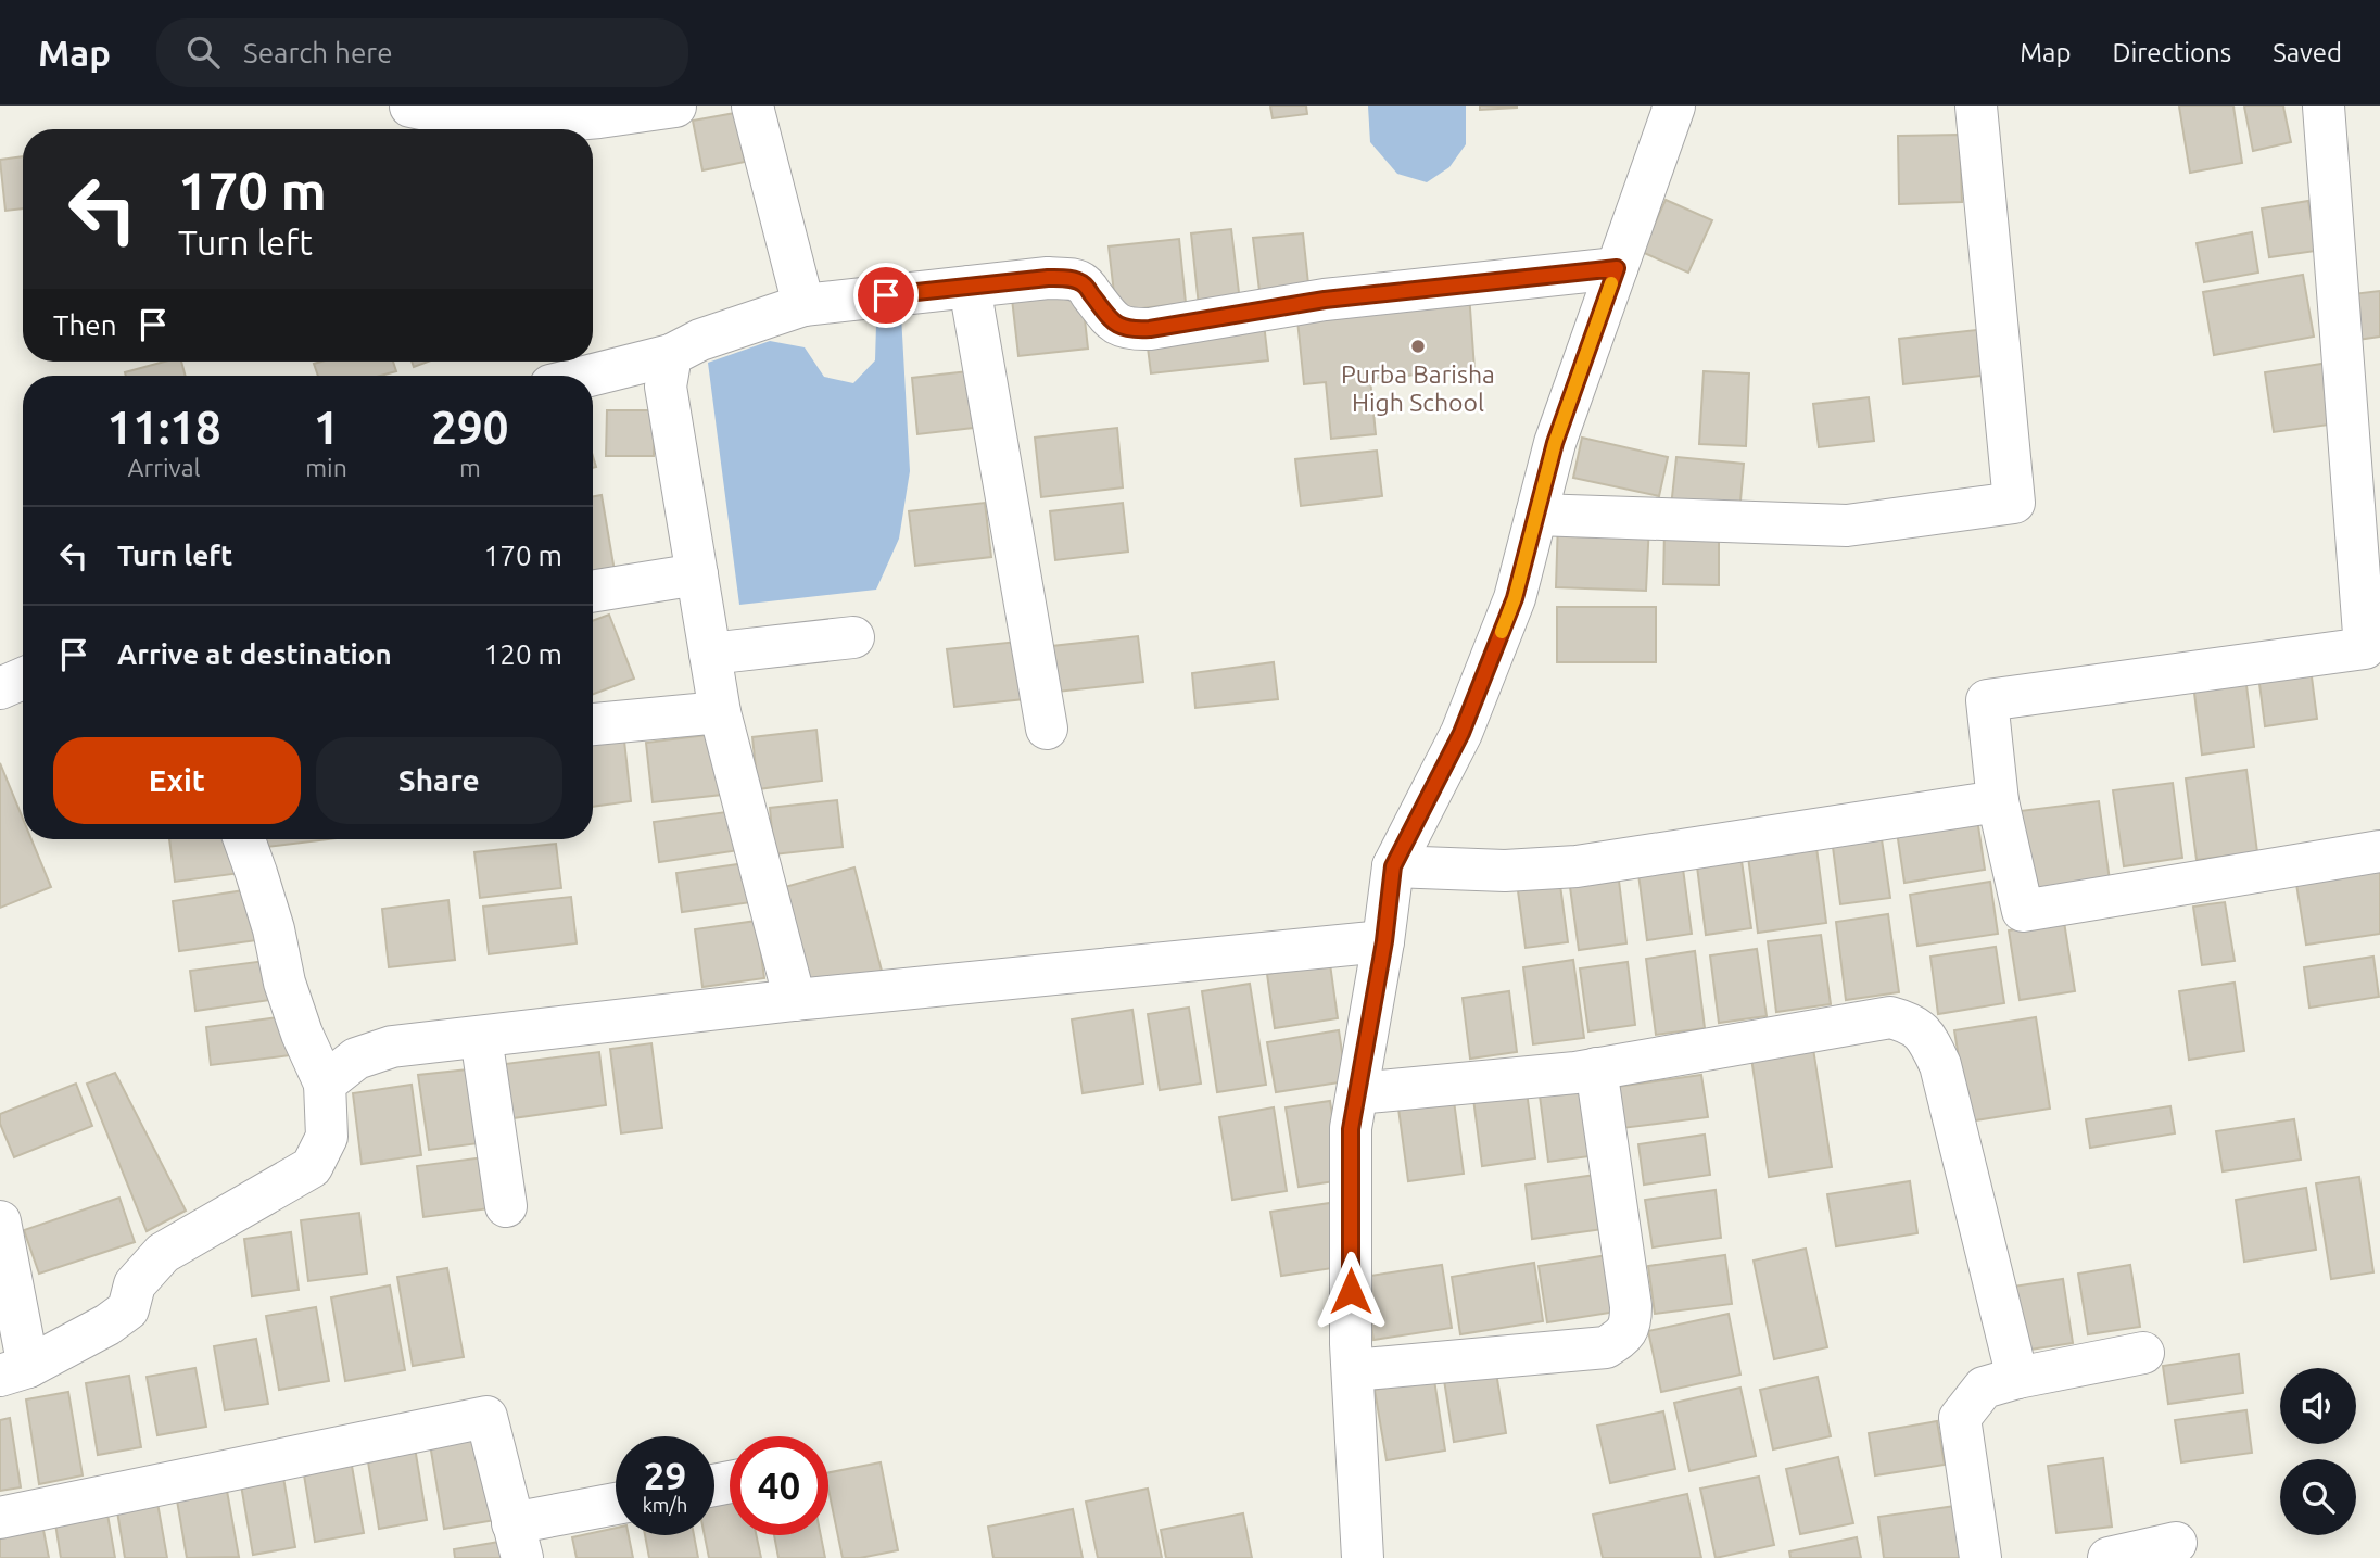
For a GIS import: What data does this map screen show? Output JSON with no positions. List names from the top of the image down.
{
  "places": ["Purba Barisha High School"],
  "page": {
    "header": "Map",
    "search": "Search here",
    "nav": ["Map", "Directions", "Saved"],
    "turn": ["170 m", "Turn left"],
    "then": "Then",
    "eta": [
      "11:18",
      "Arrival",
      "1",
      "min",
      "290",
      "m"
    ],
    "list": [
      {
        "name": "Turn left",
        "value": "170 m"
      },
      {
        "name": "Arrive at destination",
        "value": "120 m"
      }
    ],
    "buttons": ["Exit", "Share"],
    "speed": "29 km/h",
    "limit": "40"
  }
}
